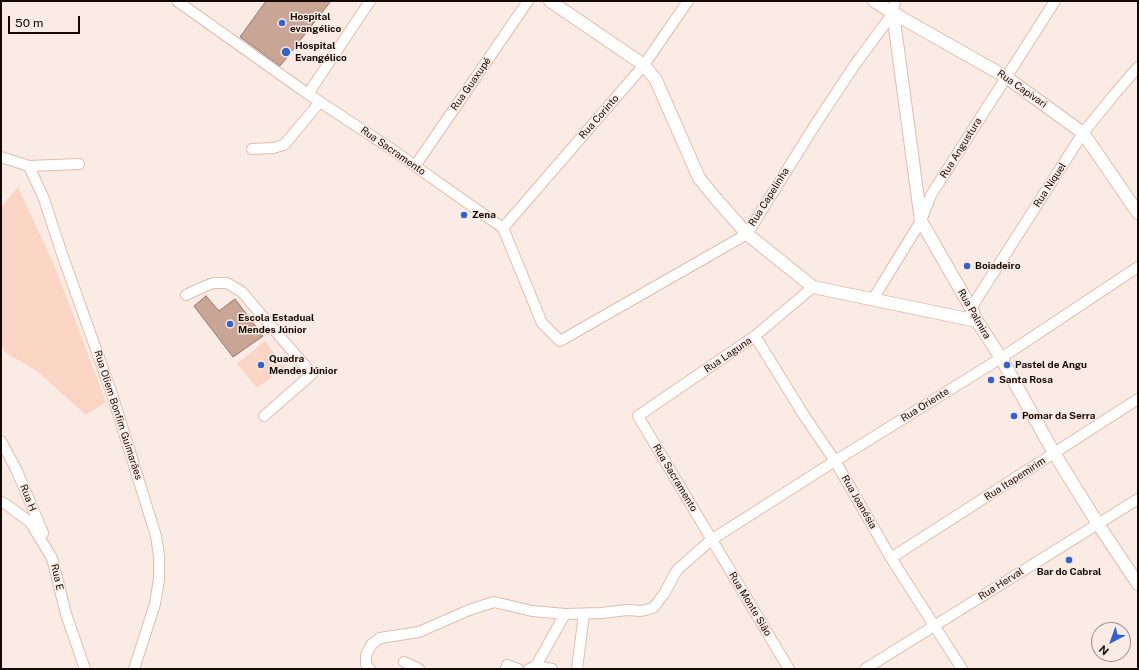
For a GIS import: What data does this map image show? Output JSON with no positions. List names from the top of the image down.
{
  "streets": {
    "street": [
      "Rua Guaxupé",
      "Rua Capivari",
      "Rua Corinto",
      "Rua Angustura",
      "Rua Sacramento",
      "Rua Níquel",
      "Rua Capelinha",
      "Rua Palmira",
      "Rua Laguna",
      "Rua Oriente",
      "Rua Oliem Bonfim Guimarães",
      "Rua Itapemirim",
      "Rua H",
      "Rua Joanésia",
      "Rua E",
      "Rua Herval",
      "Rua Monte Sião"
    ]
  },
  "crossings": [
    ["Rua Guaxupé", "Rua Sacramento"],
    ["Rua Capivari", "Rua Angustura"],
    ["Rua Capivari", "Rua Níquel"],
    ["Rua Capivari", "Rua Capelinha"],
    ["Rua Capivari", "Rua Palmira"],
    ["Rua Corinto", "Rua Sacramento"],
    ["Rua Corinto", "Rua Capelinha"],
    ["Rua Angustura", "Rua Palmira"],
    ["Rua Sacramento", "Rua Capelinha"],
    ["Rua Sacramento", "Rua Laguna"],
    ["Rua Sacramento", "Rua Oriente"],
    ["Rua Sacramento", "Rua Monte Sião"],
    ["Rua Níquel", "Rua Palmira"],
    ["Rua Capelinha", "Rua Palmira"],
    ["Rua Palmira", "Rua Oriente"],
    ["Rua Palmira", "Rua Itapemirim"],
    ["Rua Palmira", "Rua Herval"],
    ["Rua Laguna", "Rua Joanésia"],
    ["Rua Oriente", "Rua Joanésia"],
    ["Rua Oriente", "Rua Monte Sião"],
    ["Rua Itapemirim", "Rua Joanésia"],
    ["Rua H", "Rua E"],
    ["Rua Joanésia", "Rua Herval"]
  ],
  "places": [
    "Hospital evangélico",
    "Hospital Evangélico",
    "Zena",
    "Boiadeiro",
    "Escola Estadual Mendes Júnior",
    "Quadra Mendes Júnior",
    "Pastel de Angu",
    "Santa Rosa",
    "Pomar da Serra",
    "Bar do Cabral"
  ],
  "scale_bar": "50 m",
  "north": "bottom left"
}
